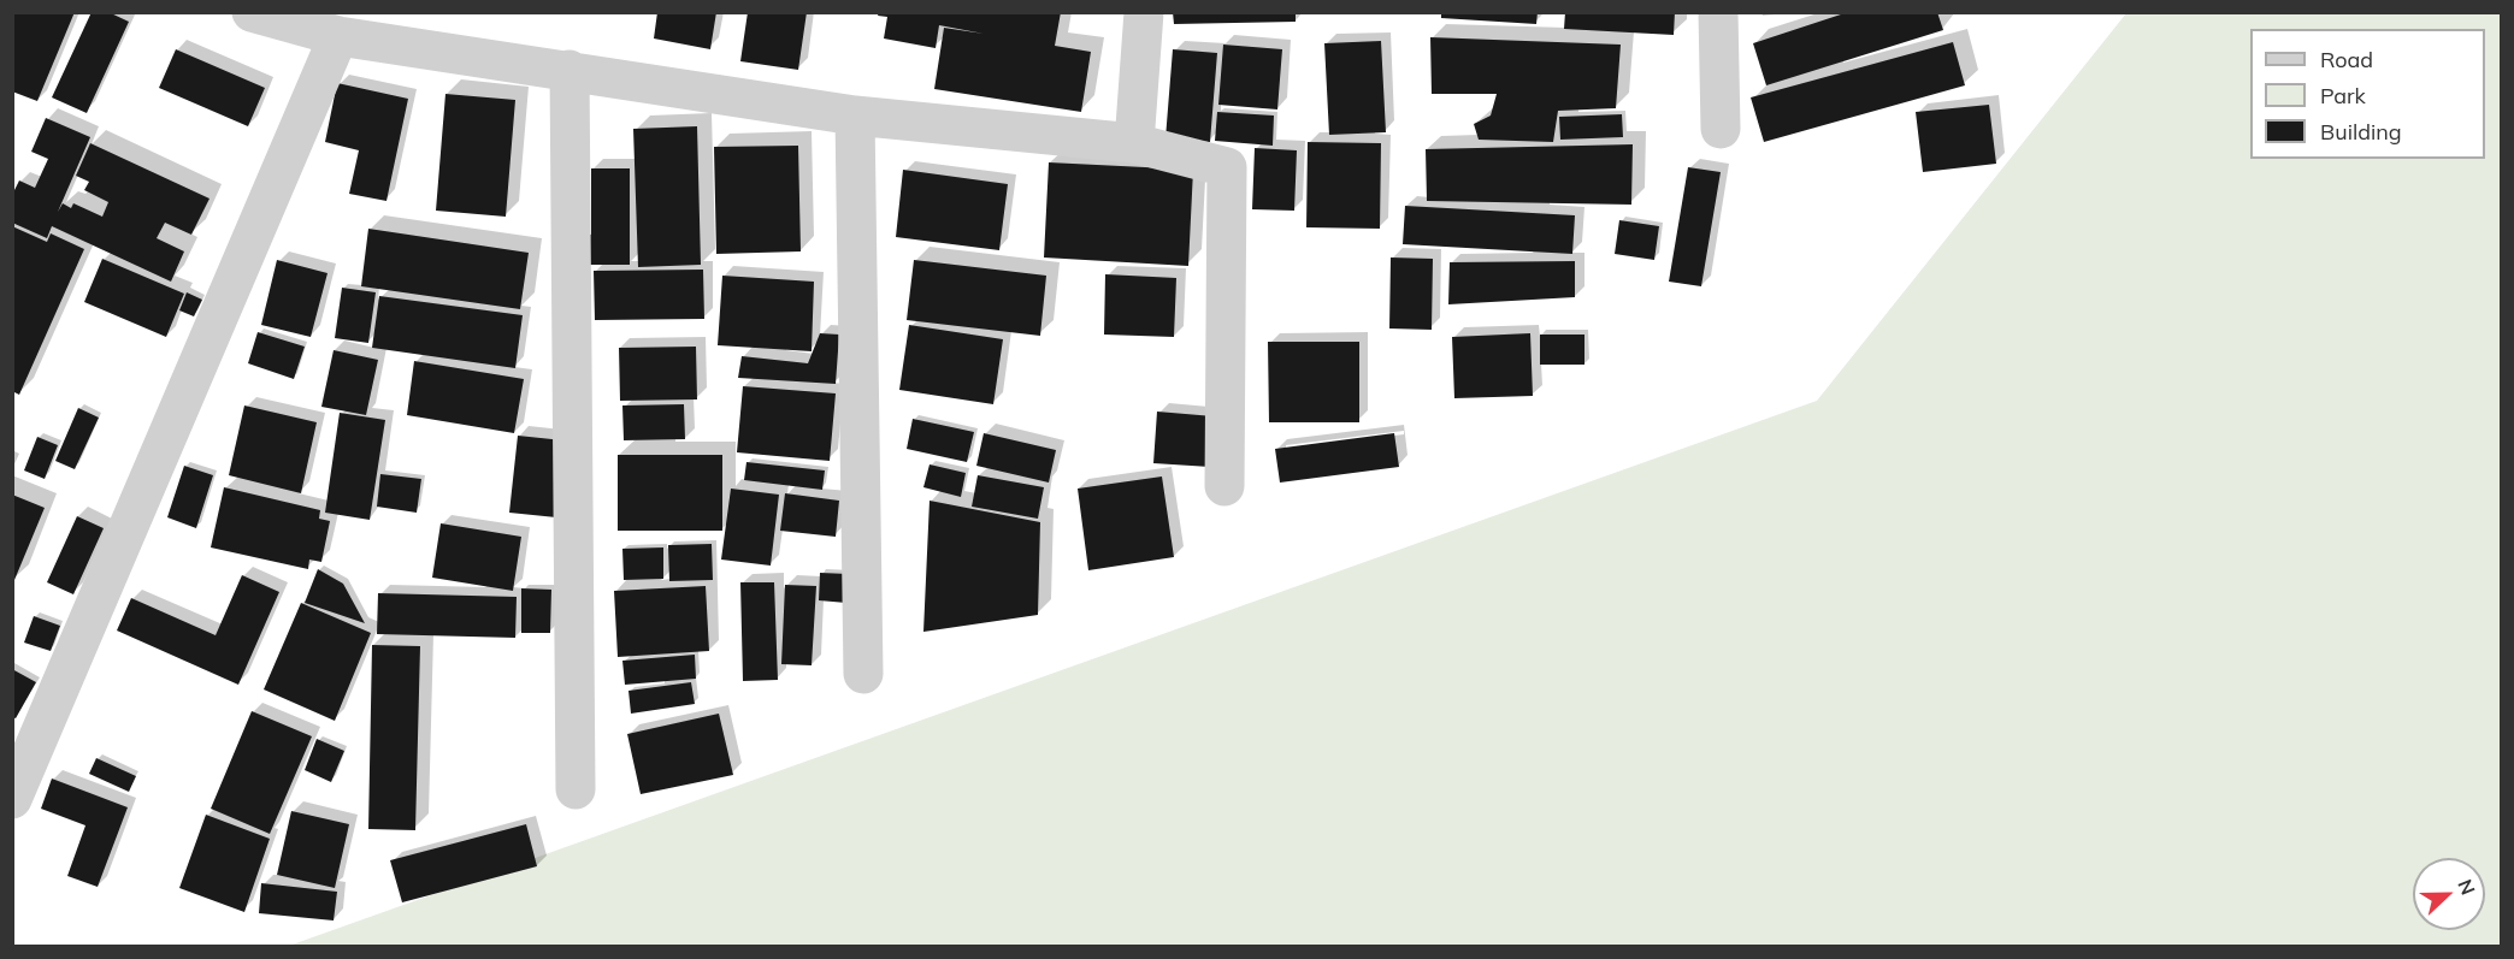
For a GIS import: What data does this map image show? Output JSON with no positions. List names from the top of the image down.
{
  "legend": ["Road", "Park", "Building"],
  "north": "right"
}
